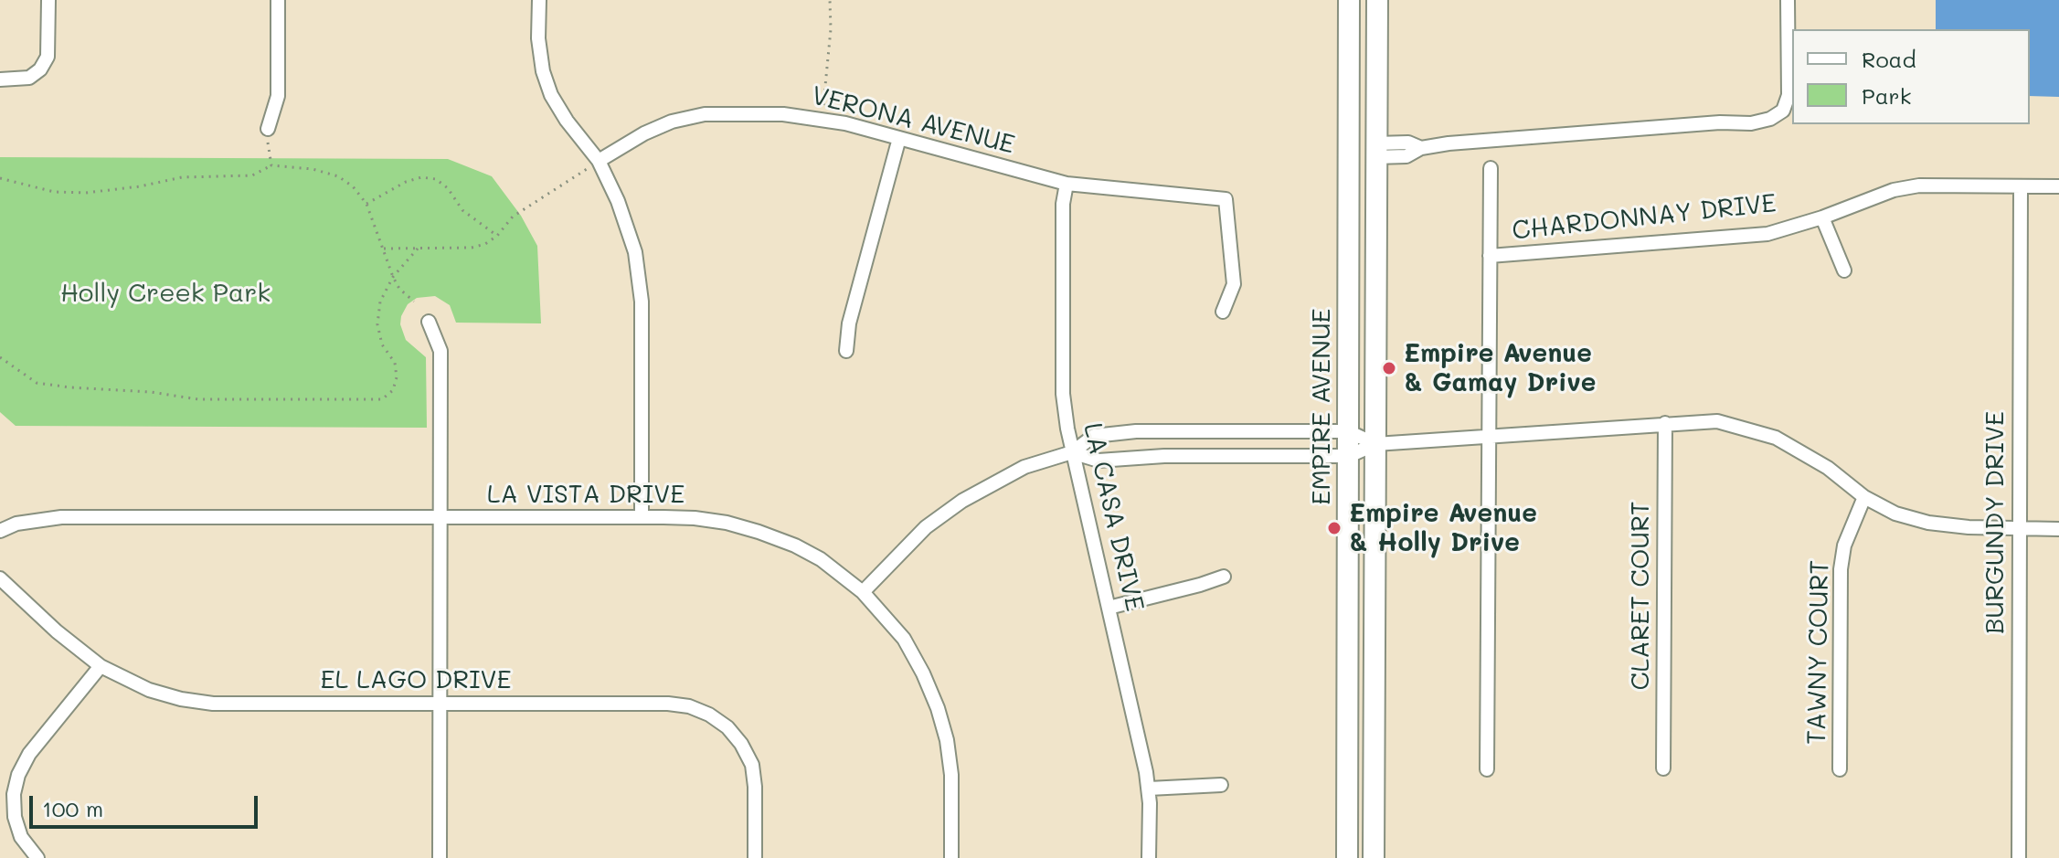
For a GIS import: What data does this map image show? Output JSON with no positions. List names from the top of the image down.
{
  "streets": {
    "main road": ["EMPIRE AVENUE"],
    "street": [
      "VERONA AVENUE",
      "CHARDONNAY DRIVE",
      "LA VISTA DRIVE",
      "LA CASA DRIVE",
      "BURGUNDY DRIVE",
      "CLARET COURT",
      "TAWNY COURT",
      "EL LAGO DRIVE"
    ]
  },
  "crossings": [
    ["VERONA AVENUE", "LA CASA DRIVE"],
    ["CHARDONNAY DRIVE", "BURGUNDY DRIVE"]
  ],
  "parks": ["Holly Creek Park"],
  "places": ["Empire Avenue & Gamay Drive", "Empire Avenue & Holly Drive"],
  "legend": ["Road", "Park"],
  "scale_bar": "100 m"
}
